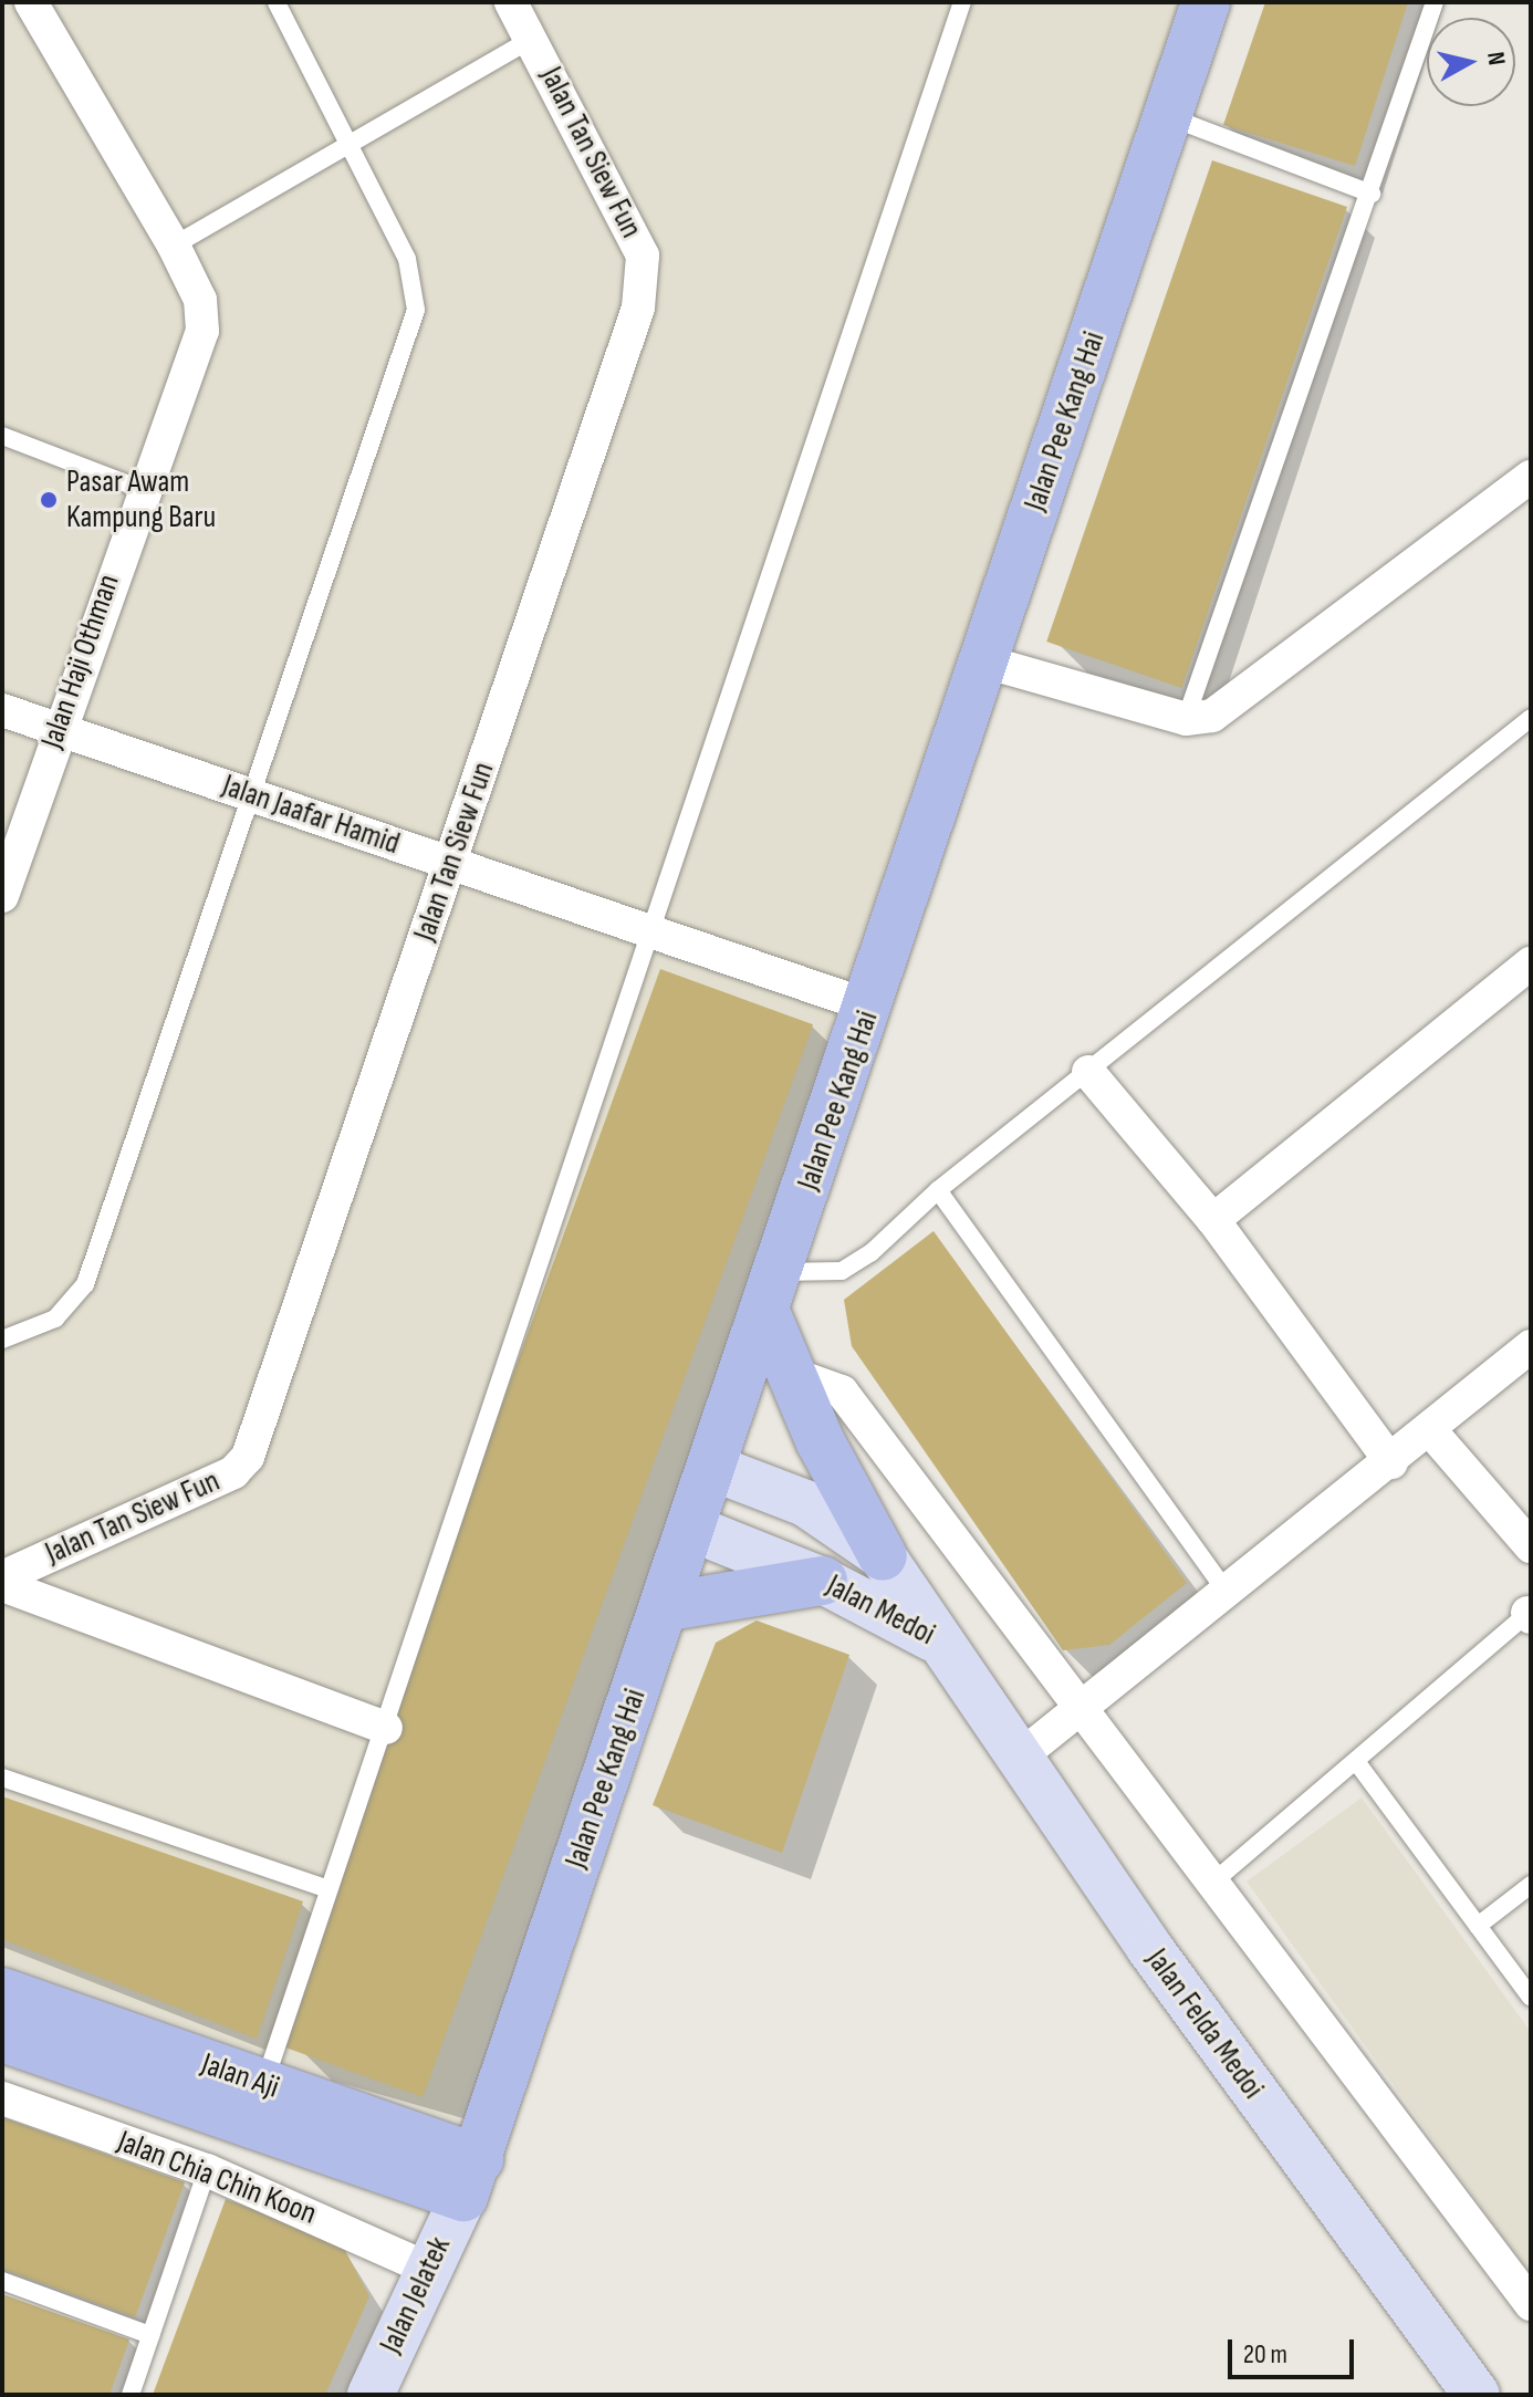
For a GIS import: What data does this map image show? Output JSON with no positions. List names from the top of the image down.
{
  "streets": {
    "main road": [
      "Jalan Pee Kang Hai",
      "Jalan Medoi",
      "Jalan Felda Medoi",
      "Jalan Aji",
      "Jalan Jelatek"
    ],
    "street": [
      "Jalan Tan Siew Fun",
      "Jalan Haji Othman",
      "Jalan Jaafar Hamid",
      "Jalan Chia Chin Koon"
    ]
  },
  "crossings": [
    ["Jalan Tan Siew Fun", "Jalan Jaafar Hamid"],
    ["Jalan Pee Kang Hai", "Jalan Jaafar Hamid"],
    ["Jalan Pee Kang Hai", "Jalan Medoi"],
    ["Jalan Pee Kang Hai", "Jalan Aji"],
    ["Jalan Pee Kang Hai", "Jalan Jelatek"],
    ["Jalan Haji Othman", "Jalan Jaafar Hamid"],
    ["Jalan Medoi", "Jalan Felda Medoi"],
    ["Jalan Aji", "Jalan Jelatek"],
    ["Jalan Chia Chin Koon", "Jalan Jelatek"]
  ],
  "places": ["Pasar Awam Kampung Baru"],
  "scale_bar": "20 m",
  "north": "right"
}
